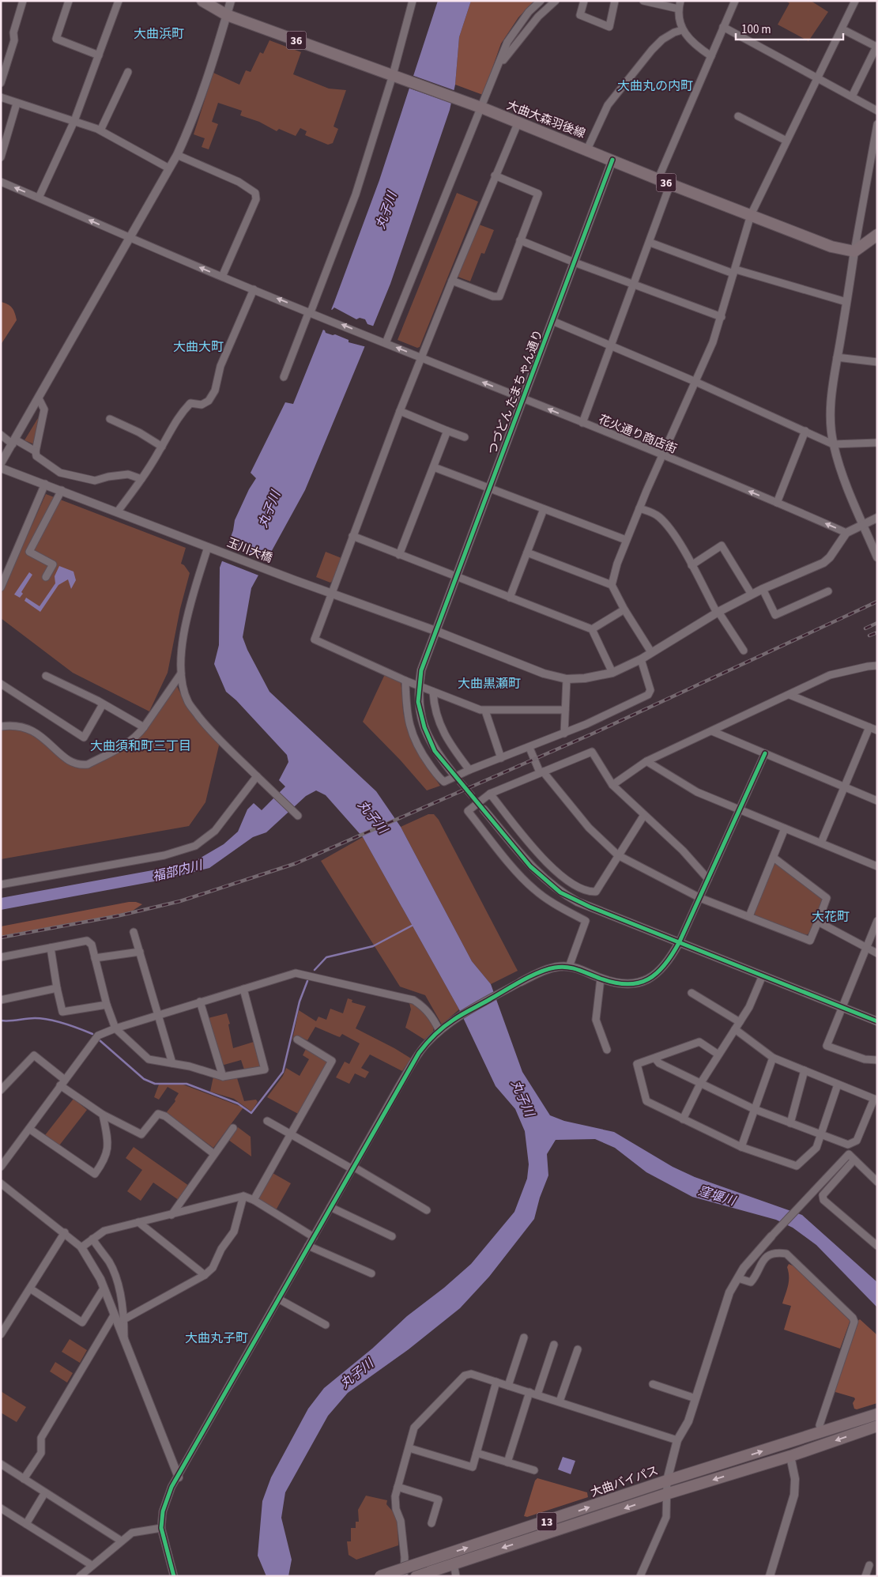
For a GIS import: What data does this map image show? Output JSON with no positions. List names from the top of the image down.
{
  "streets": {
    "highway": ["大曲バイパス", "13"],
    "main road": ["36", "大曲大森羽後線"],
    "street": ["つづどん たまちゃん通り", "花火通り商店街", "玉川大橋"]
  },
  "crossings": [
    ["大曲大森羽後線", "つづどん たまちゃん通り"],
    ["つづどん たまちゃん通り", "花火通り商店街"],
    ["つづどん たまちゃん通り", "玉川大橋"],
    ["花火通り商店街", "玉川大橋"]
  ],
  "one_way": ["花火通り商店街"],
  "districts": [
    "大曲浜町",
    "大曲丸の内町",
    "大曲大町",
    "大曲黒瀬町",
    "大曲須和町三丁目",
    "大花町",
    "大曲丸子町"
  ],
  "water": ["丸子川", "福部内川", "窪堰川"],
  "scale_bar": "100 m"
}
